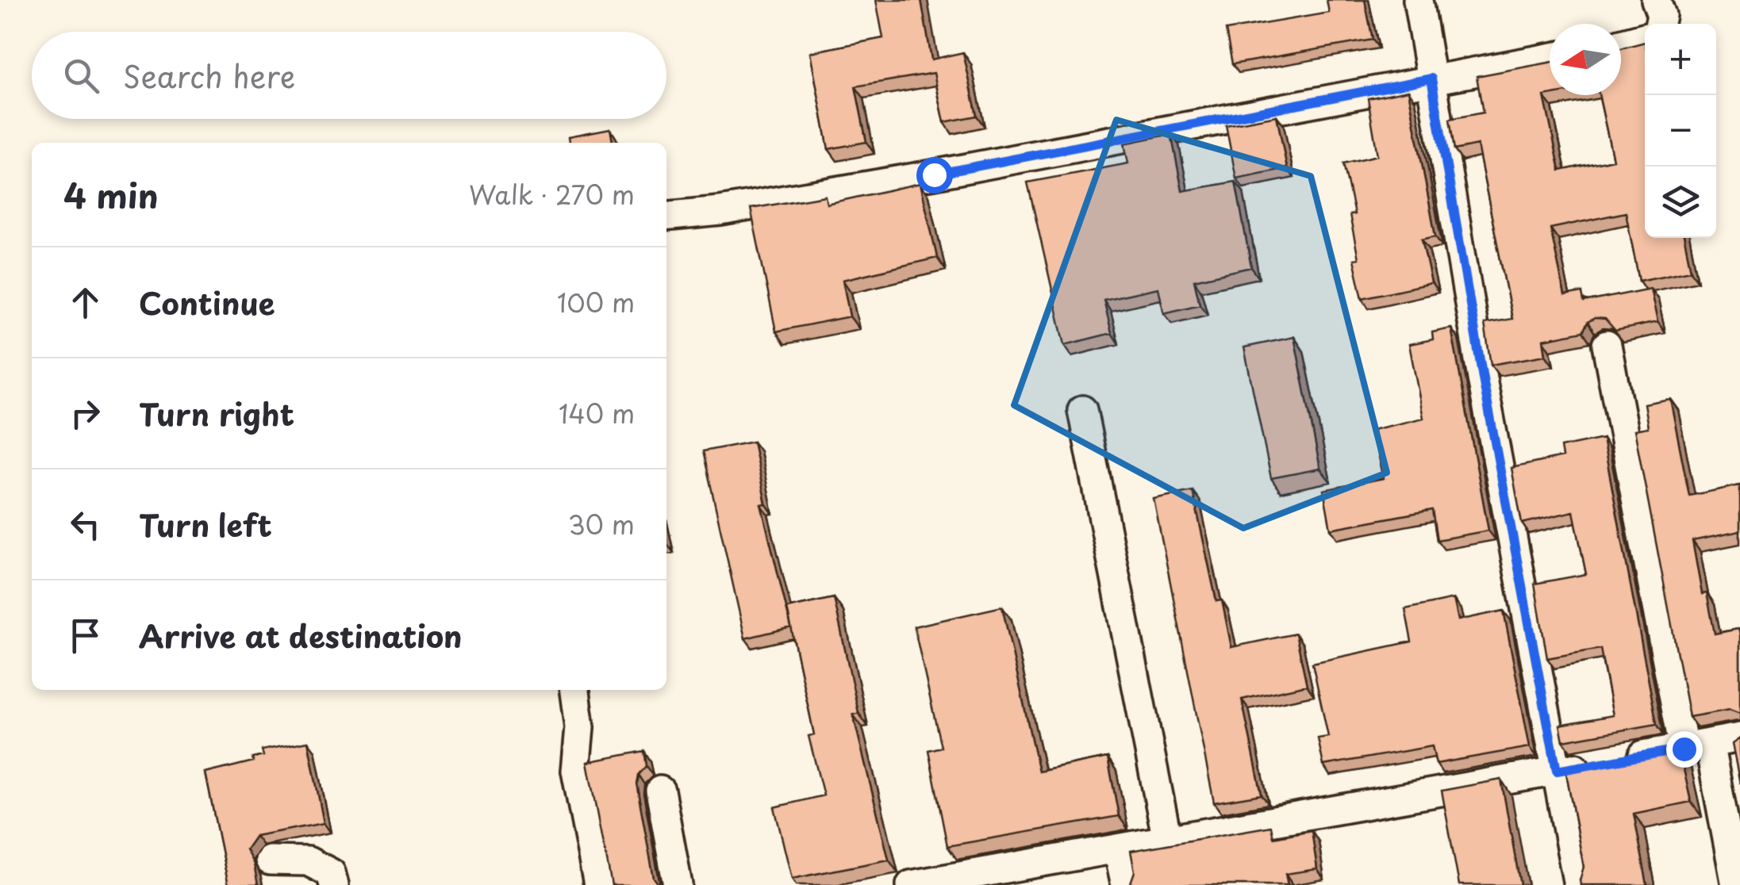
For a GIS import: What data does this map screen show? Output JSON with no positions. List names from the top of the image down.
{
  "north": "left",
  "page": {
    "map_buttons": ["+", "−"],
    "search": "Search here",
    "heading": ["4 min", "Walk · 270 m"],
    "list": [
      ["Continue", "100 m"],
      ["Turn right", "140 m"],
      ["Turn left", "30 m"],
      "Arrive at destination"
    ]
  }
}
